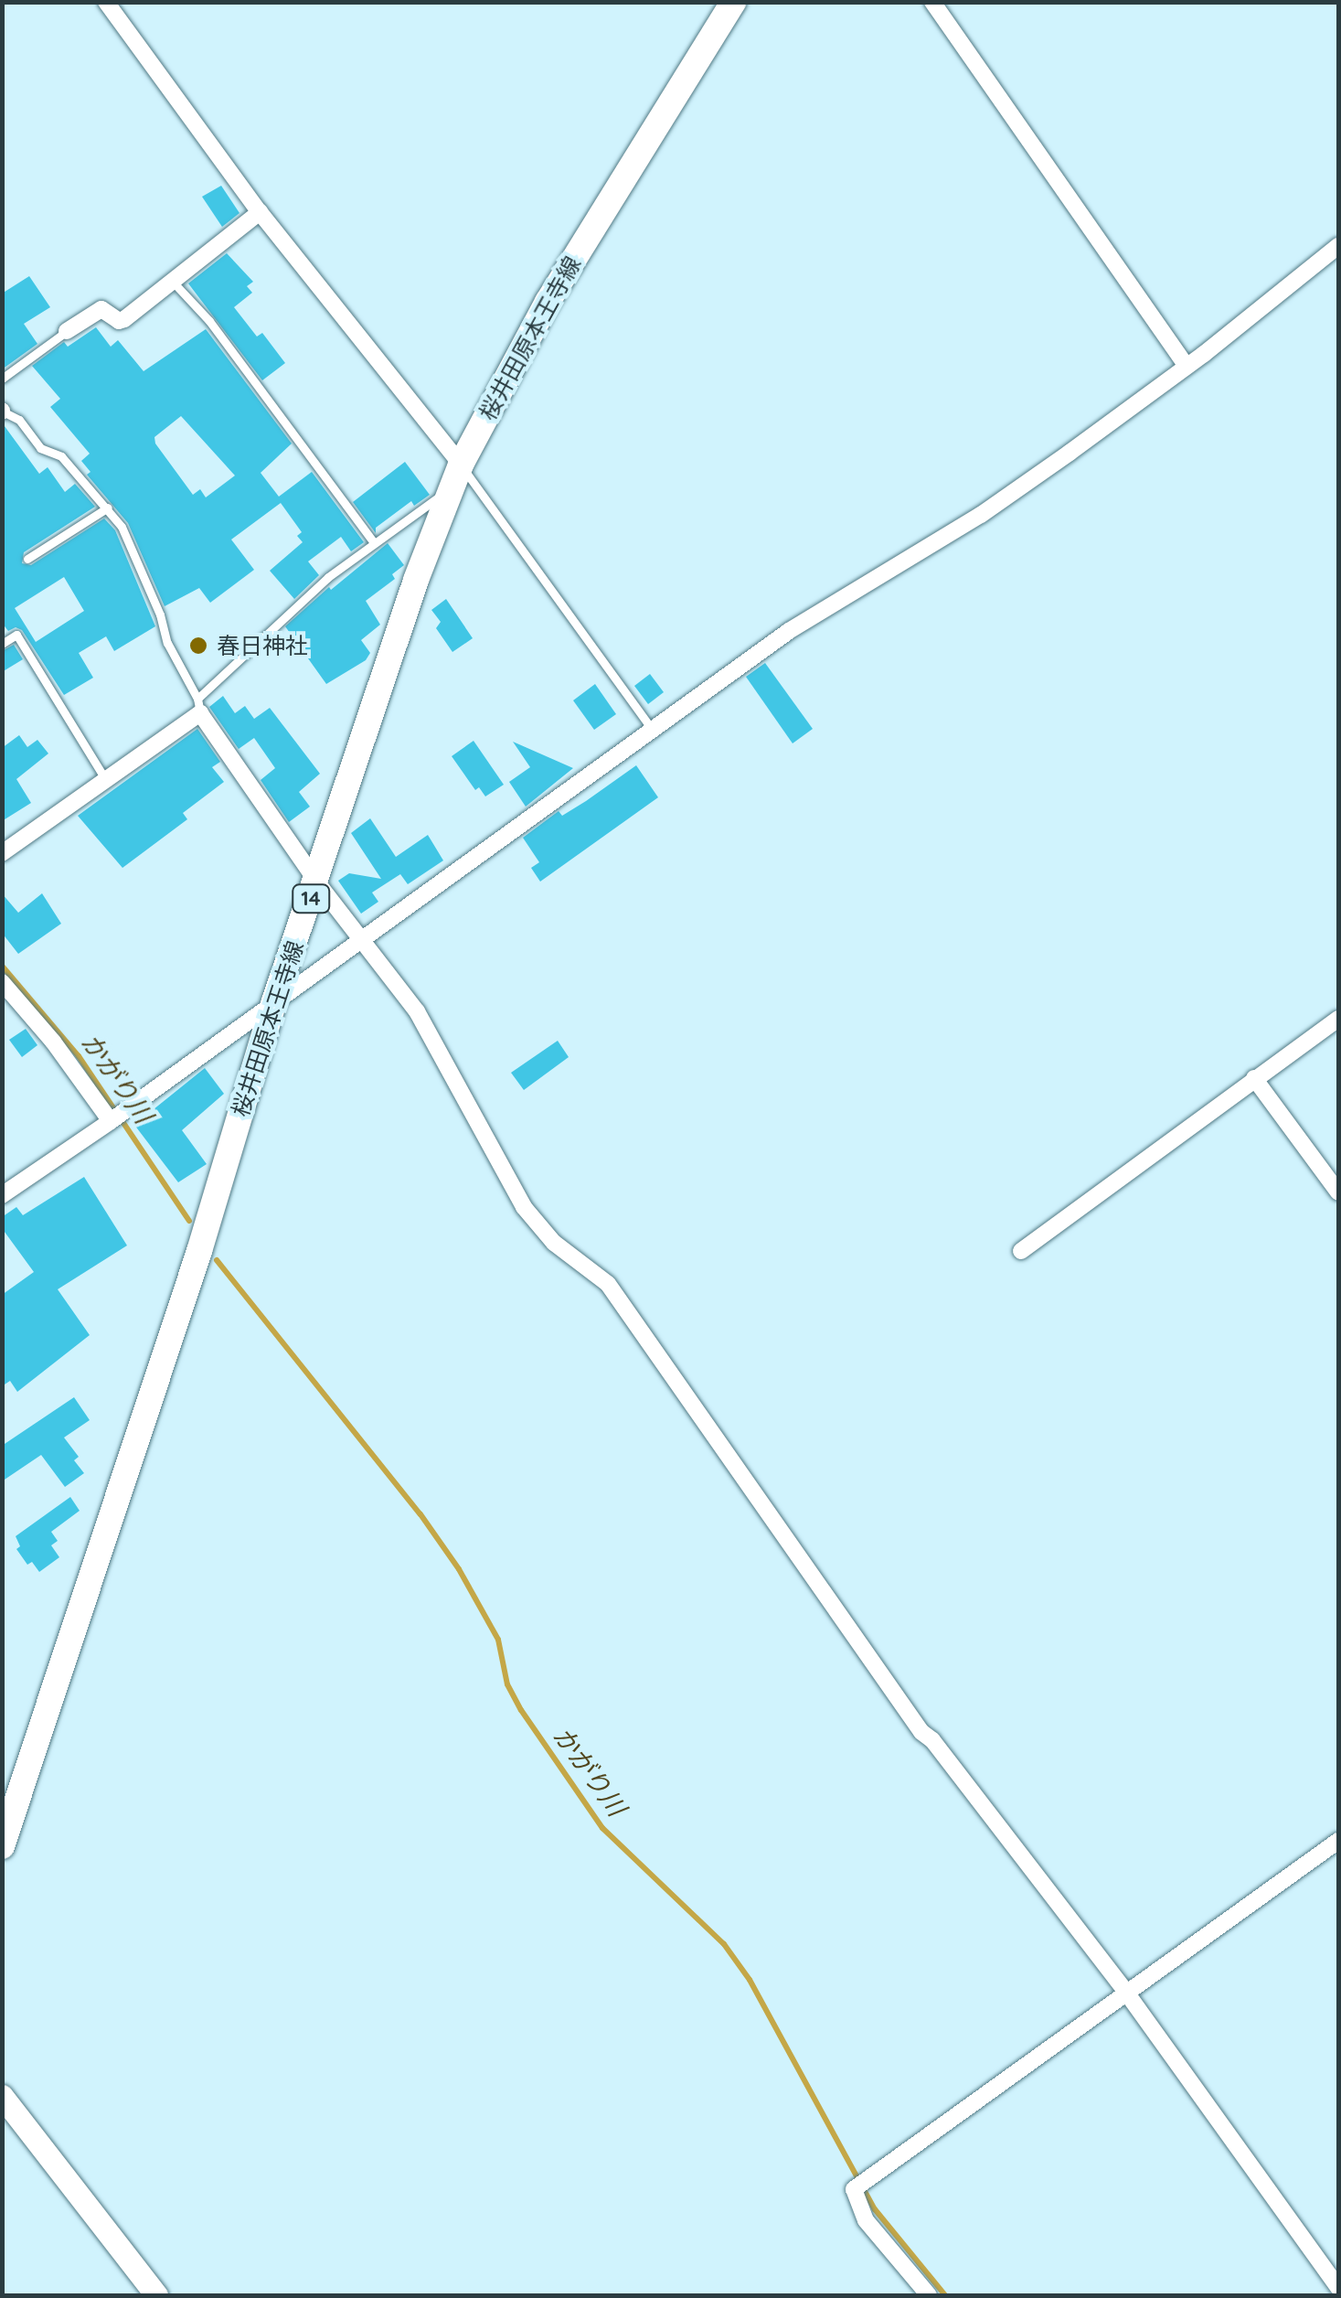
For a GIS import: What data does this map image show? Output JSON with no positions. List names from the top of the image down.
{
  "streets": {
    "main road": ["桜井田原本王寺線", "14"]
  },
  "water": ["かがり川"],
  "places": ["春日神社"]
}
